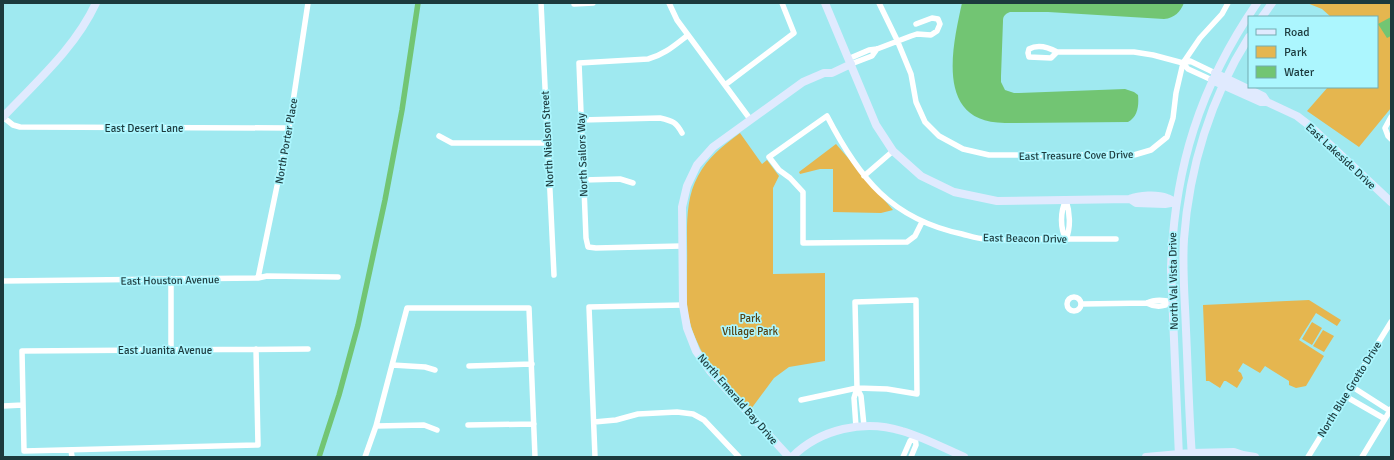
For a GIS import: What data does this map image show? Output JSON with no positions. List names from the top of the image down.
{
  "streets": {
    "street": [
      "East Desert Lane",
      "North Nielson Street",
      "North Porter Place",
      "North Sailors Way",
      "East Treasure Cove Drive",
      "East Lakeside Drive",
      "East Beacon Drive",
      "East Houston Avenue",
      "North Val Vista Drive",
      "East Juanita Avenue",
      "North Blue Grotto Drive",
      "North Emerald Bay Drive"
    ]
  },
  "crossings": [
    ["East Desert Lane", "North Porter Place"],
    ["North Porter Place", "East Houston Avenue"],
    ["North Sailors Way", "North Emerald Bay Drive"],
    ["East Treasure Cove Drive", "North Emerald Bay Drive"],
    ["East Lakeside Drive", "North Val Vista Drive"]
  ],
  "parks": ["Park Village Park"],
  "legend": ["Road", "Park", "Water"]
}
